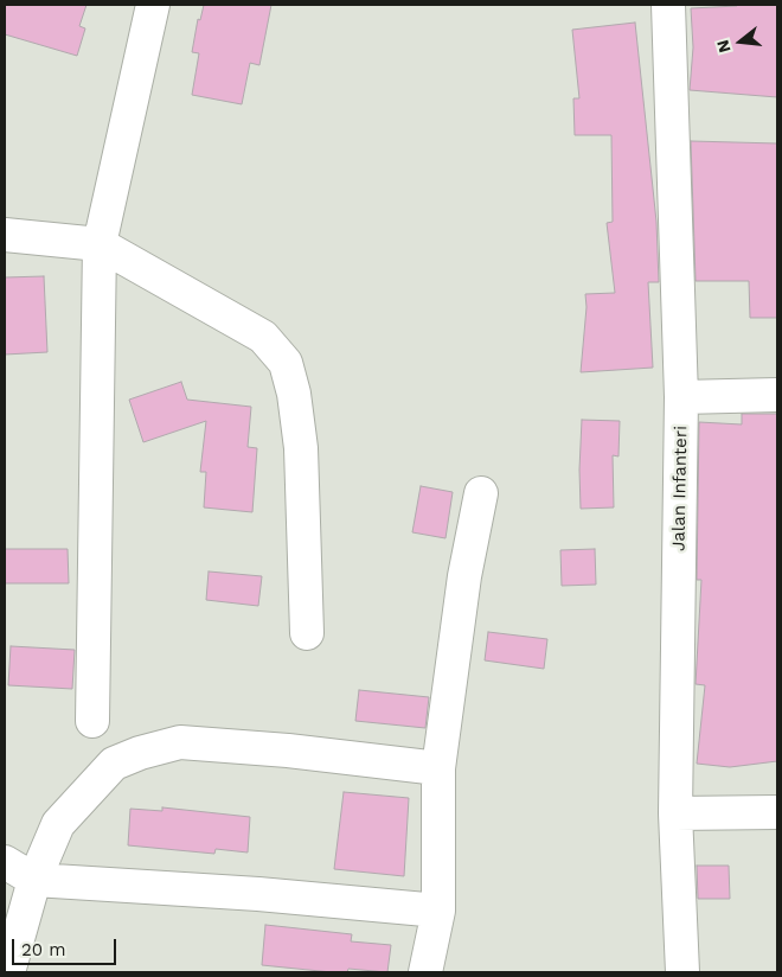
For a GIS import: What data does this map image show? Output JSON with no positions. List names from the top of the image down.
{
  "streets": {
    "street": ["Jalan Infanteri"]
  },
  "scale_bar": "20 m",
  "north": "left"
}
